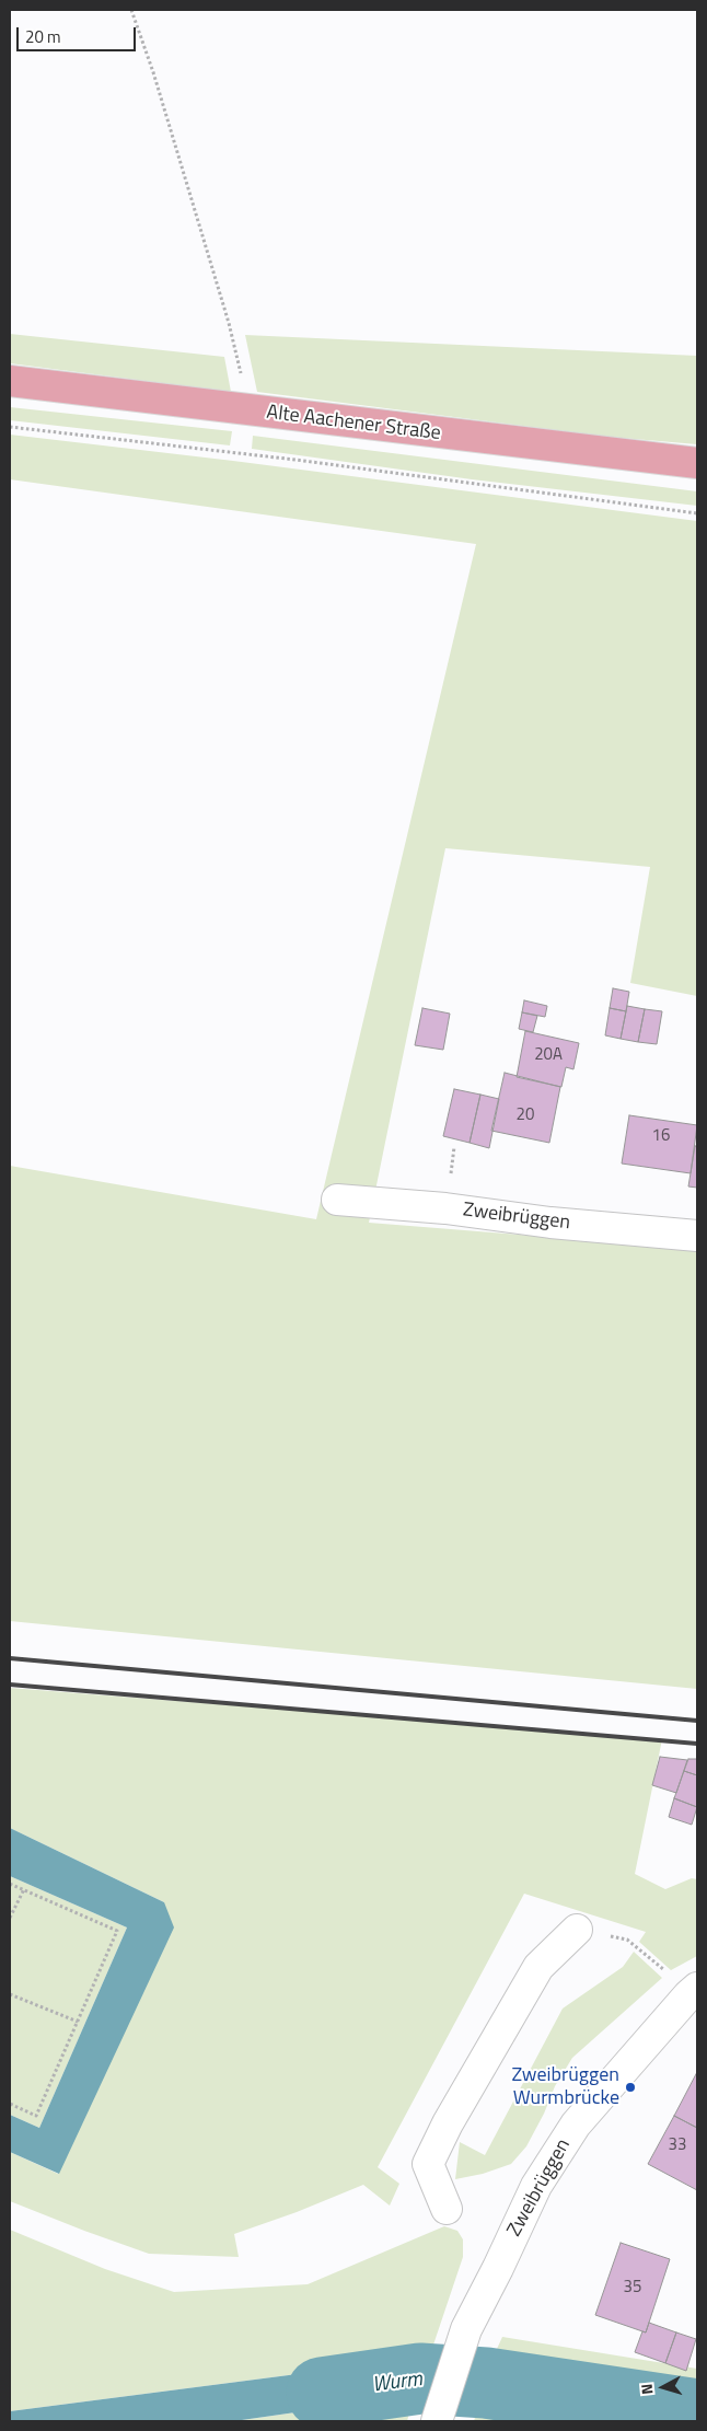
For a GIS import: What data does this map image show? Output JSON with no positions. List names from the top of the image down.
{
  "streets": {
    "main road": ["Alte Aachener Straße"],
    "street": ["Zweibrüggen"]
  },
  "water": ["Wurm"],
  "places": ["Zweibrüggen Wurmbrücke"],
  "house_numbers": [
    "20A",
    "20",
    "16",
    "33",
    "35"
  ],
  "scale_bar": "20 m",
  "north": "left"
}
